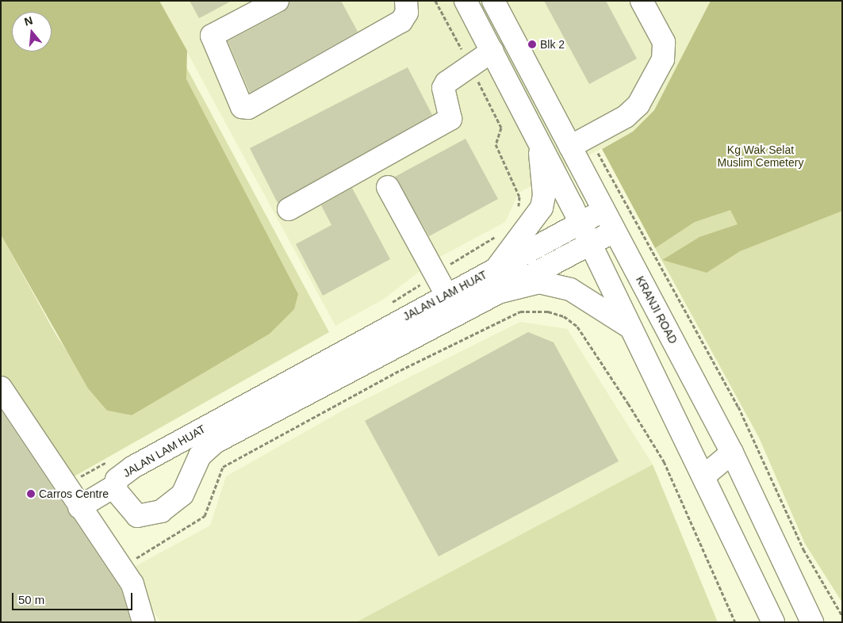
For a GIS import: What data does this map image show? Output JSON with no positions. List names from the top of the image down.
{
  "streets": {
    "main road": ["JALAN LAM HUAT", "KRANJI ROAD"]
  },
  "crossings": [
    ["JALAN LAM HUAT", "KRANJI ROAD"]
  ],
  "parks": ["Kg Wak Selat Muslim Cemetery"],
  "places": ["Blk 2", "Carros Centre"],
  "scale_bar": "50 m",
  "north": "top"
}
